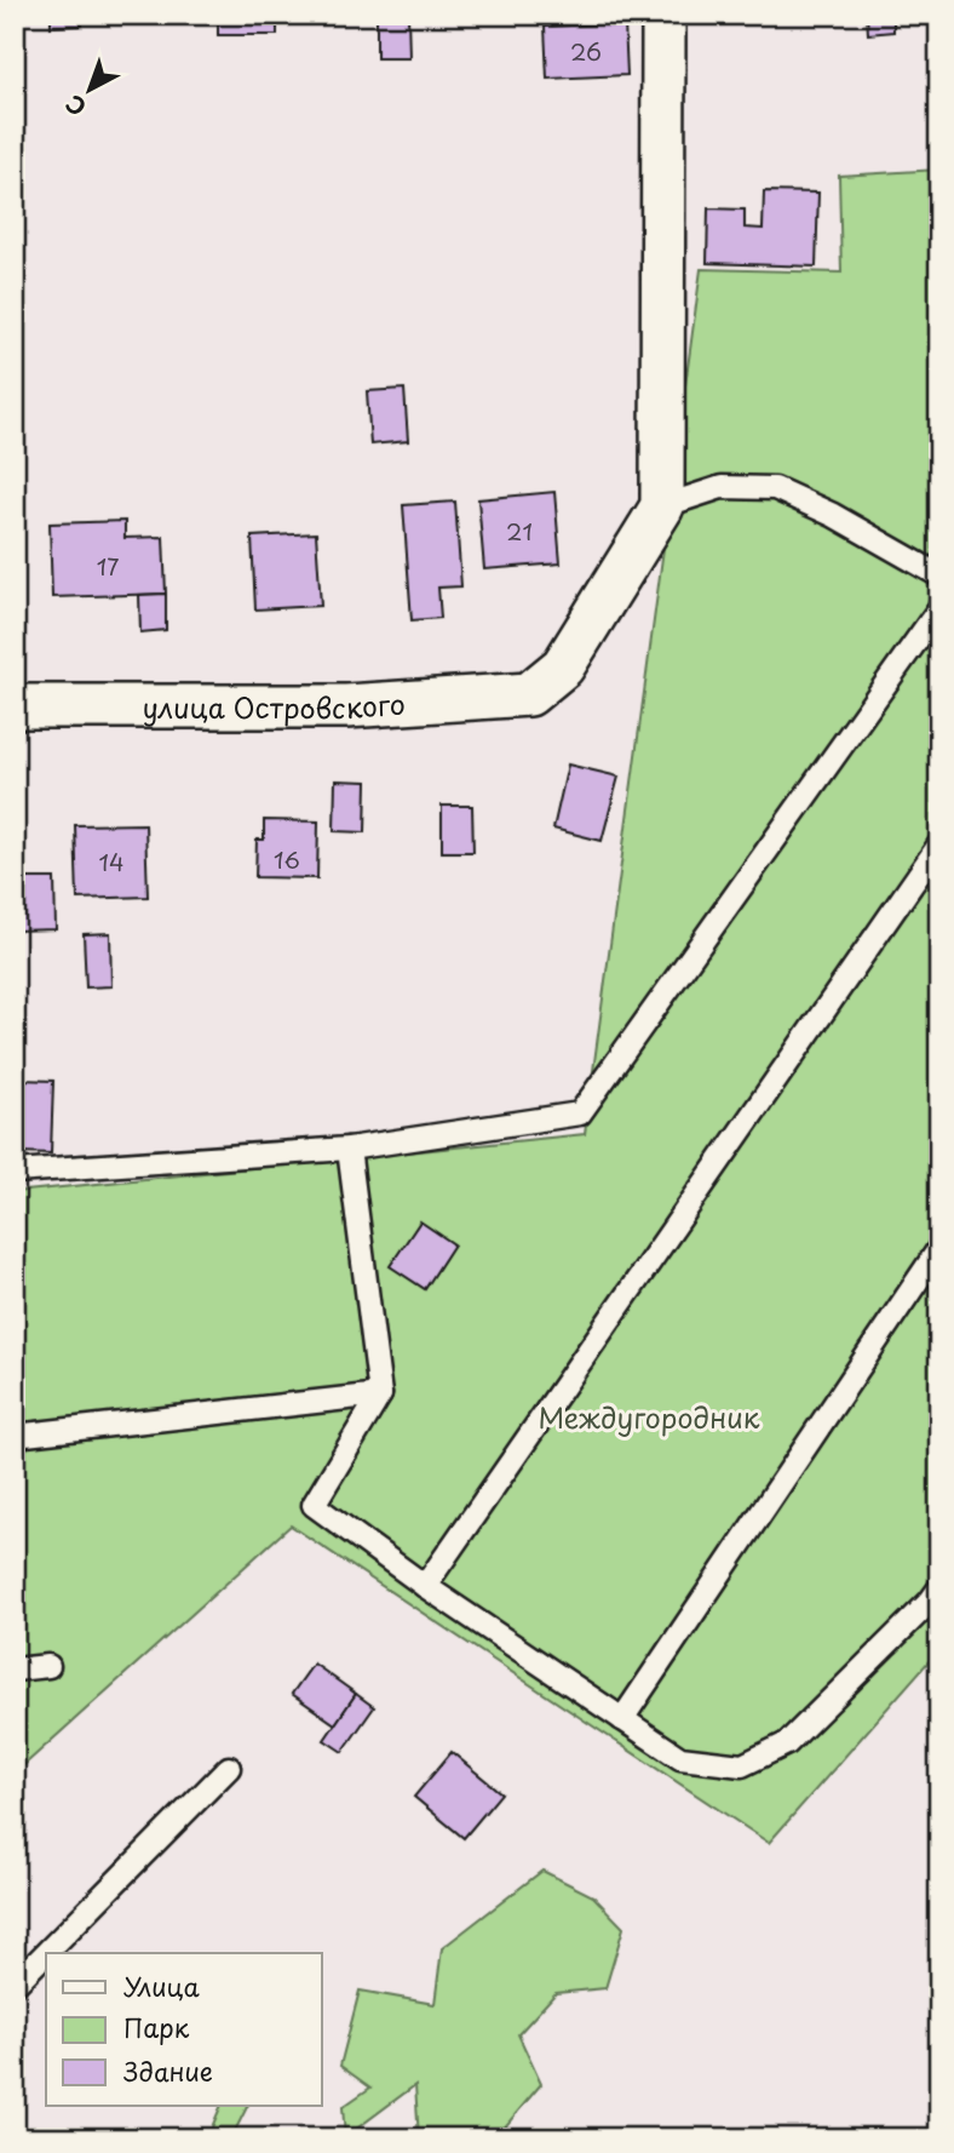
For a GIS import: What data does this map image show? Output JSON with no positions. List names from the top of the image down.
{
  "streets": {
    "street": ["улица Островского"]
  },
  "parks": ["Междугородник"],
  "house_numbers": [
    "26",
    "21",
    "17",
    "16",
    "14"
  ],
  "legend": ["Улица", "Парк", "Здание"],
  "north": "bottom left"
}
